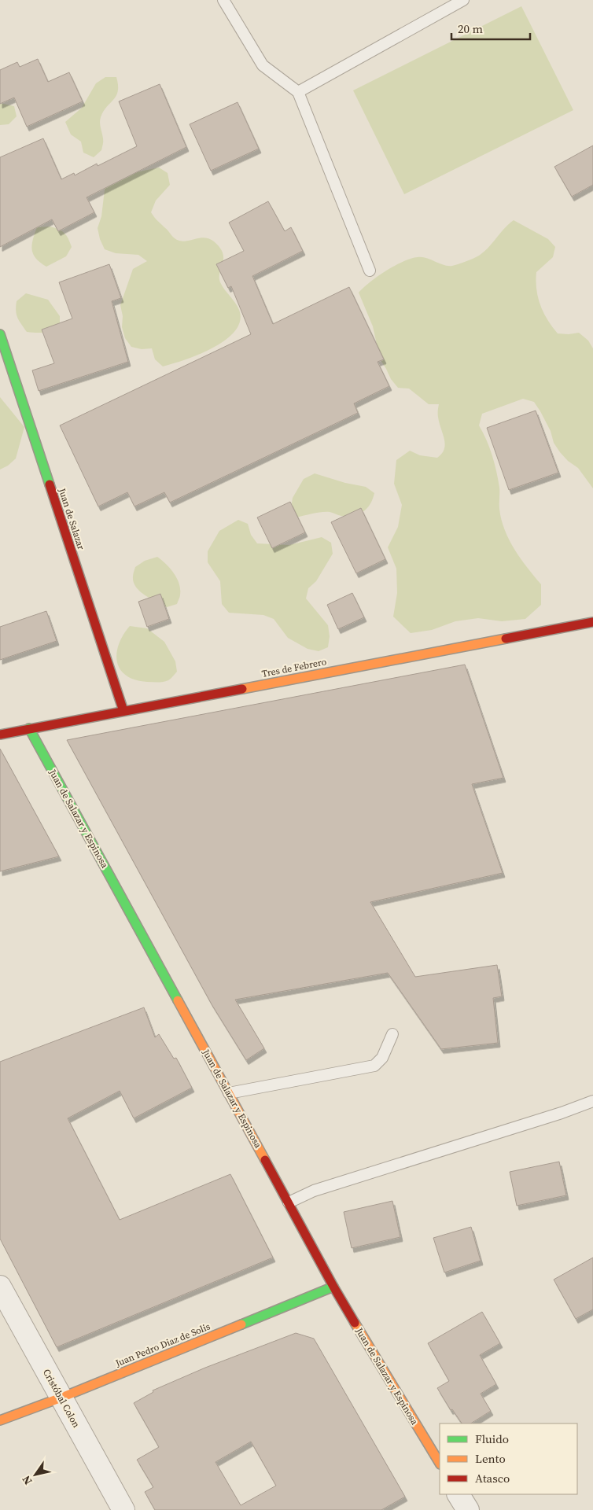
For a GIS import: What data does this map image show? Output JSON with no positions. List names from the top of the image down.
{
  "streets": {
    "street": [
      "Juan de Salazar",
      "Tres de Febrero",
      "Juan de Salazar y Espinosa",
      "Juan Pedro Diaz de Solis",
      "Cristóbal Colon"
    ]
  },
  "crossings": [
    ["Juan de Salazar", "Tres de Febrero"],
    ["Tres de Febrero", "Juan de Salazar y Espinosa"],
    ["Juan de Salazar y Espinosa", "Juan Pedro Diaz de Solis"],
    ["Juan Pedro Diaz de Solis", "Cristóbal Colon"]
  ],
  "legend": ["Fluido", "Lento", "Atasco"],
  "scale_bar": "20 m",
  "north": "bottom left"
}
